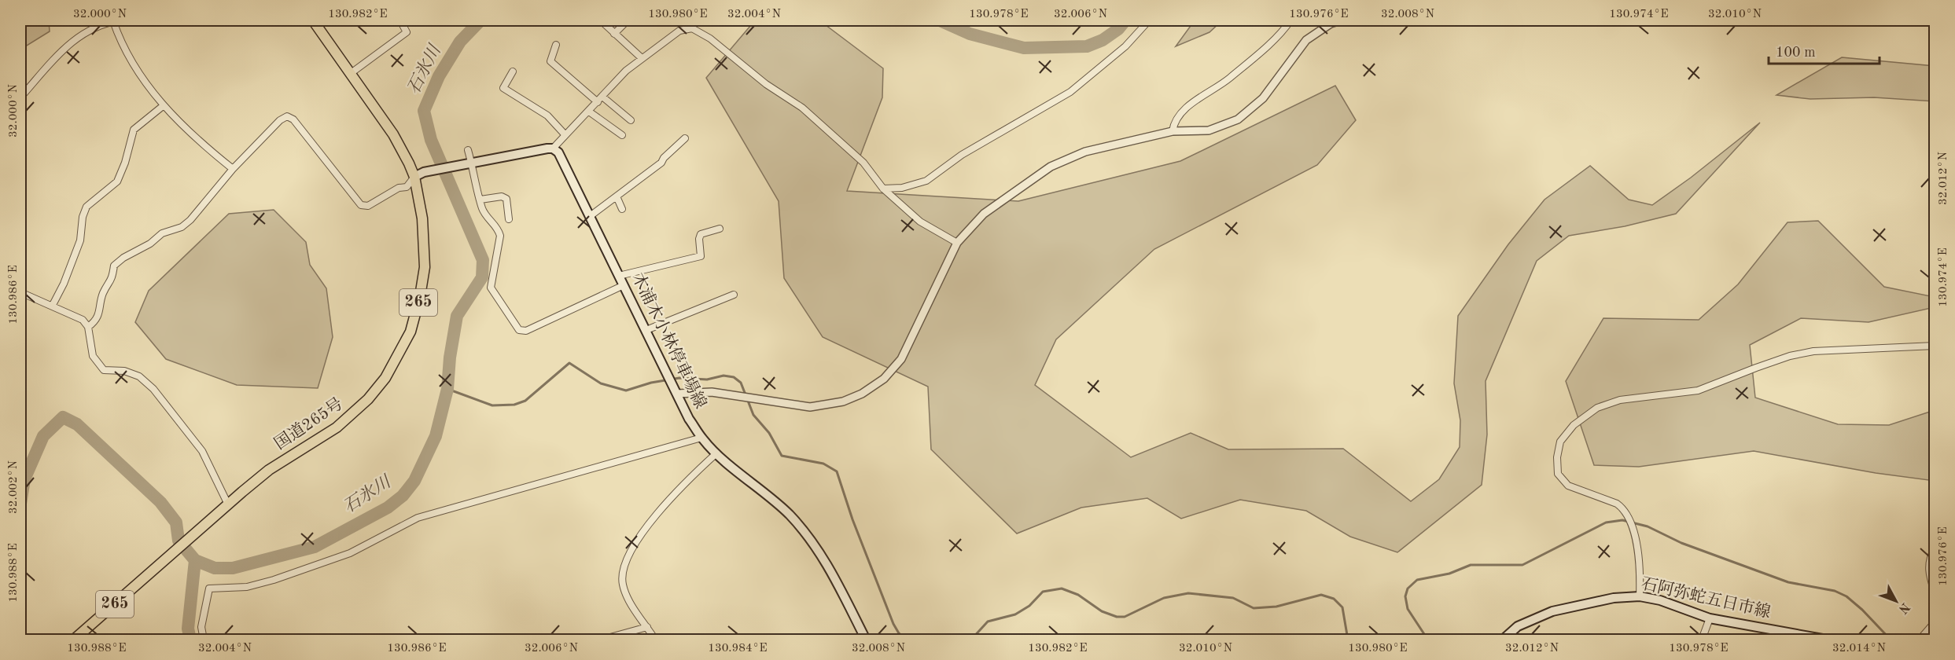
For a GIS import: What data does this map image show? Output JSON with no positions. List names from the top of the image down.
{
  "streets": {
    "highway": ["265", "国道265号"],
    "main road": ["木浦木小林停車場線", "石阿弥蛇五日市線"]
  },
  "water": ["石氷川"],
  "scale_bar": "100 m",
  "north": "bottom right",
  "coordinates": [
    "32.000°N",
    "130.982°E",
    "130.980°E",
    "32.004°N",
    "130.978°E",
    "32.006°N",
    "130.976°E",
    "32.008°N",
    "130.974°E",
    "32.010°N",
    "32.012°N",
    "130.986°E",
    "32.002°N",
    "130.988°E",
    "130.984°E",
    "32.014°N"
  ]
}
